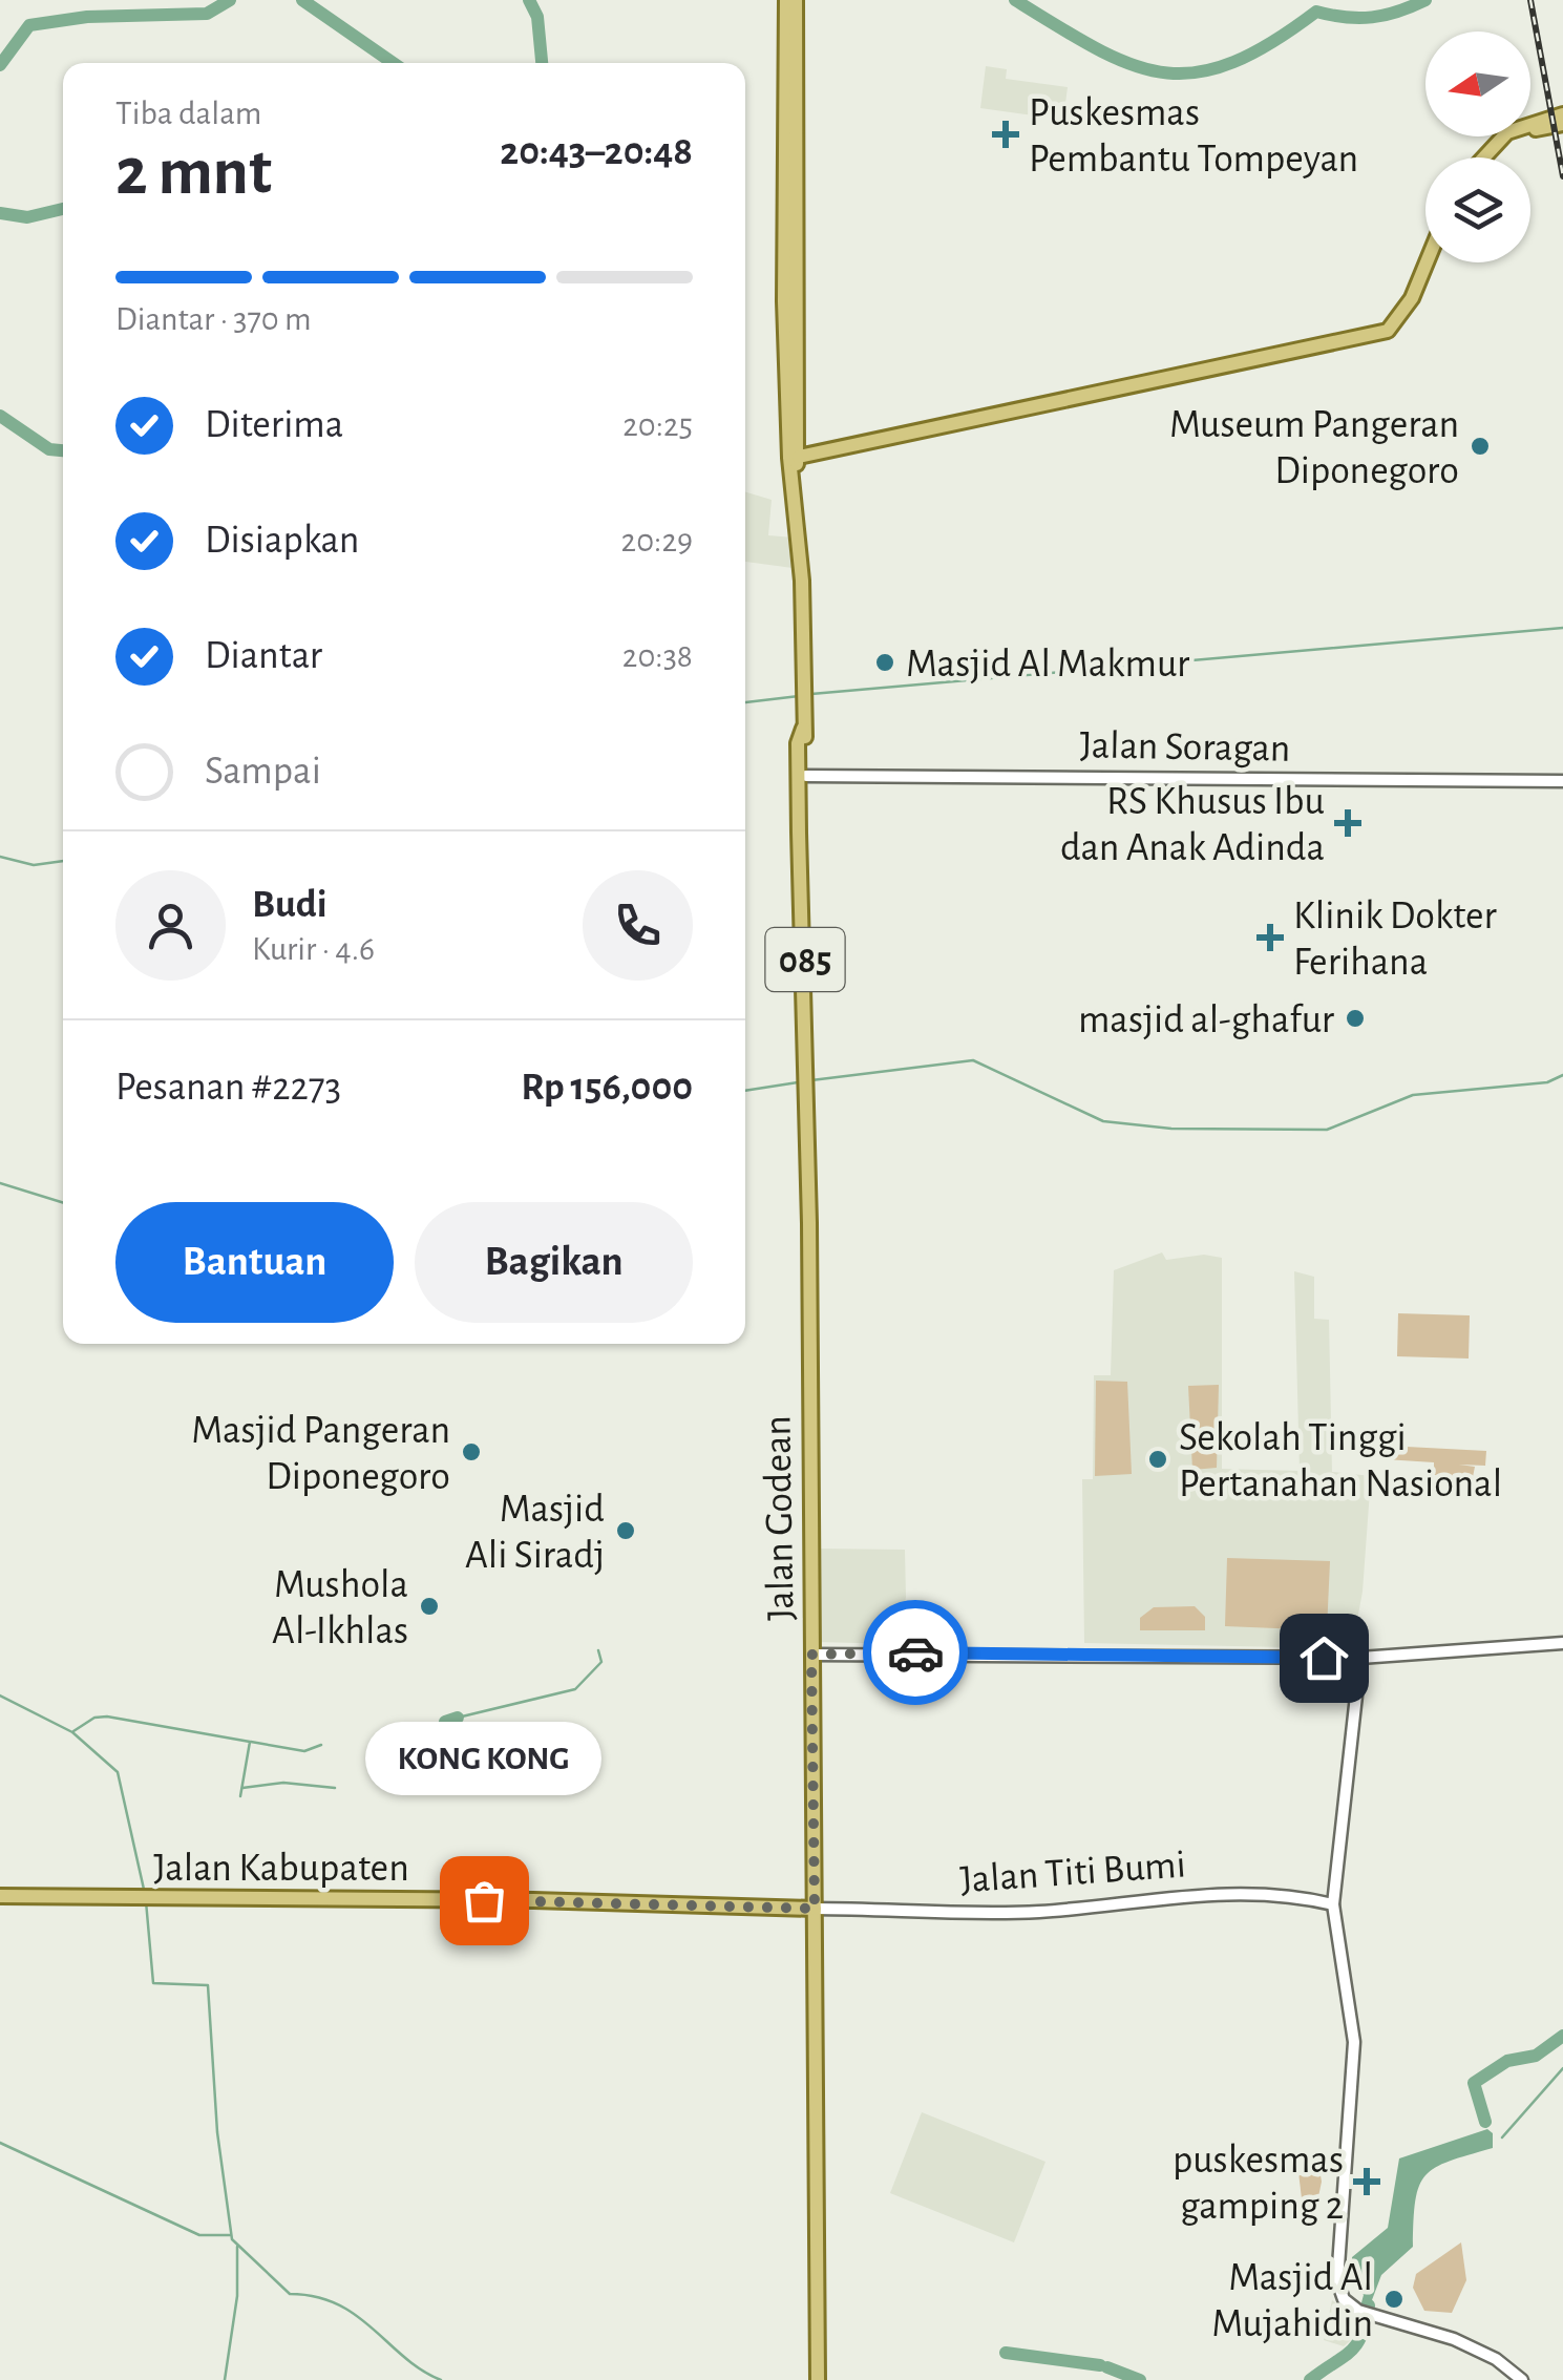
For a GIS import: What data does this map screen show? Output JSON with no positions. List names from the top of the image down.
{
  "streets": {
    "main road": ["085", "Jalan Godean", "Jalan Kabupaten"],
    "street": ["Jalan Soragan", "Jalan Titi Bumi"]
  },
  "crossings": [
    ["Jalan Soragan", "Jalan Godean"],
    ["085", "Jalan Godean"],
    ["Jalan Godean", "Jalan Kabupaten"],
    ["Jalan Godean", "Jalan Titi Bumi"],
    ["Jalan Kabupaten", "Jalan Titi Bumi"]
  ],
  "places": {
    "health": [
      "Puskesmas Pembantu Tompeyan",
      "RS Khusus Ibu dan Anak Adinda",
      "Klinik Dokter Ferihana",
      "puskesmas gamping 2"
    ],
    "other": [
      "Museum Pangeran Diponegoro",
      "Masjid Al Makmur",
      "masjid al-ghafur",
      "Masjid Pangeran Diponegoro",
      "Sekolah Tinggi Pertanahan Nasional",
      "Masjid Ali Siradj",
      "Mushola Al-Ikhlas",
      "KONG KONG",
      "Masjid Al Mujahidin"
    ]
  },
  "north": "left",
  "page": {
    "heading": ["2 mnt", "Tiba dalam", "20:43–20:48"],
    "panel": [
      "Budi",
      "Kurir · 4.6",
      "Pesanan #2273",
      "Rp 156,000"
    ],
    "bar": "Diantar · 370 m",
    "list": [
      ["Diterima", "20:25"],
      ["Disiapkan", "20:29"],
      ["Diantar", "20:38"],
      "Sampai"
    ],
    "buttons": ["Bantuan", "Bagikan"],
    "bubble": "KONG KONG"
  }
}
